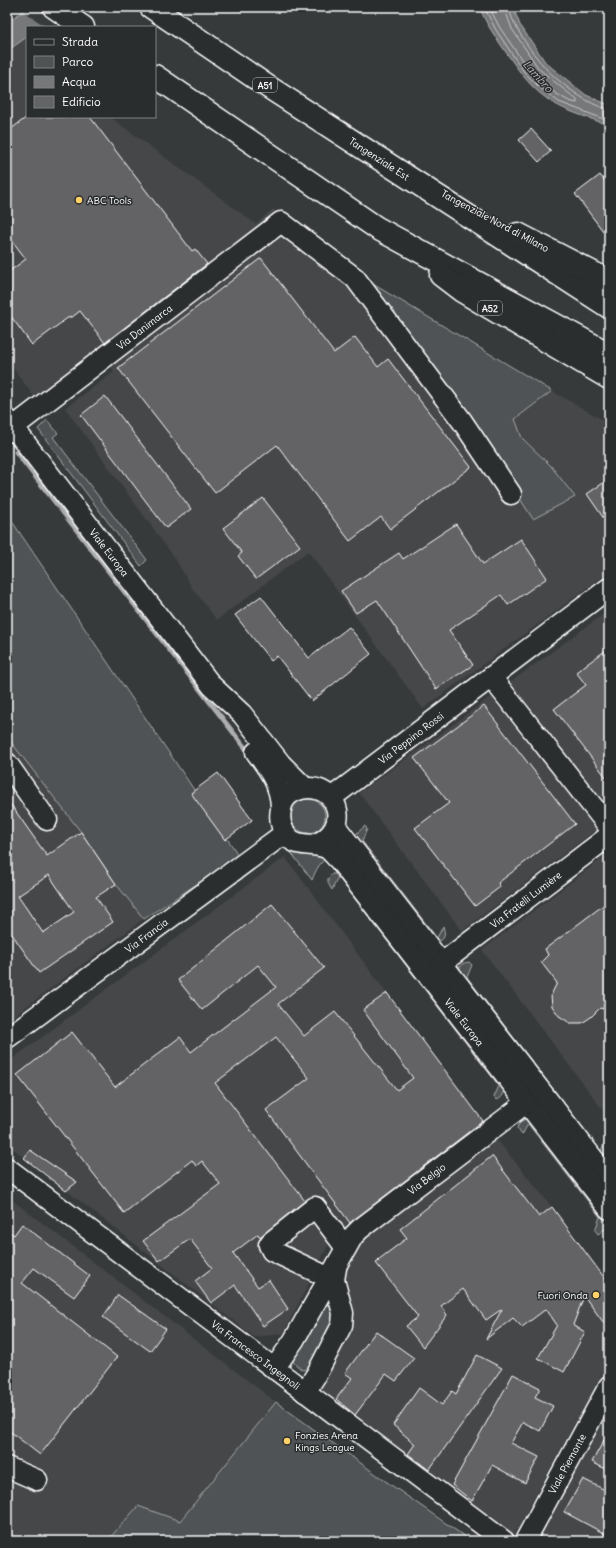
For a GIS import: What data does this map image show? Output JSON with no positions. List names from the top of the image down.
{
  "streets": {
    "highway": [
      "A51",
      "Tangenziale Est",
      "Tangenziale Nord di Milano",
      "A52"
    ],
    "street": [
      "Via Danimarca",
      "Viale Europa",
      "Via Peppino Rossi",
      "Via Fratelli Lumière",
      "Via Francia",
      "Via Belgio",
      "Via Francesco Ingegnoli",
      "Viale Piemonte"
    ]
  },
  "crossings": [
    ["Tangenziale Est", "Tangenziale Nord di Milano"],
    ["Via Danimarca", "Viale Europa"],
    ["Viale Europa", "Via Peppino Rossi"],
    ["Viale Europa", "Via Fratelli Lumière"],
    ["Viale Europa", "Via Francia"],
    ["Viale Europa", "Via Belgio"],
    ["Via Peppino Rossi", "Via Francia"],
    ["Via Belgio", "Via Francesco Ingegnoli"]
  ],
  "water": ["Lambro"],
  "places": ["ABC Tools", "Fuori Onda", "Fonzies Arena Kings League"],
  "legend": [
    "Strada",
    "Parco",
    "Acqua",
    "Edificio"
  ]
}
